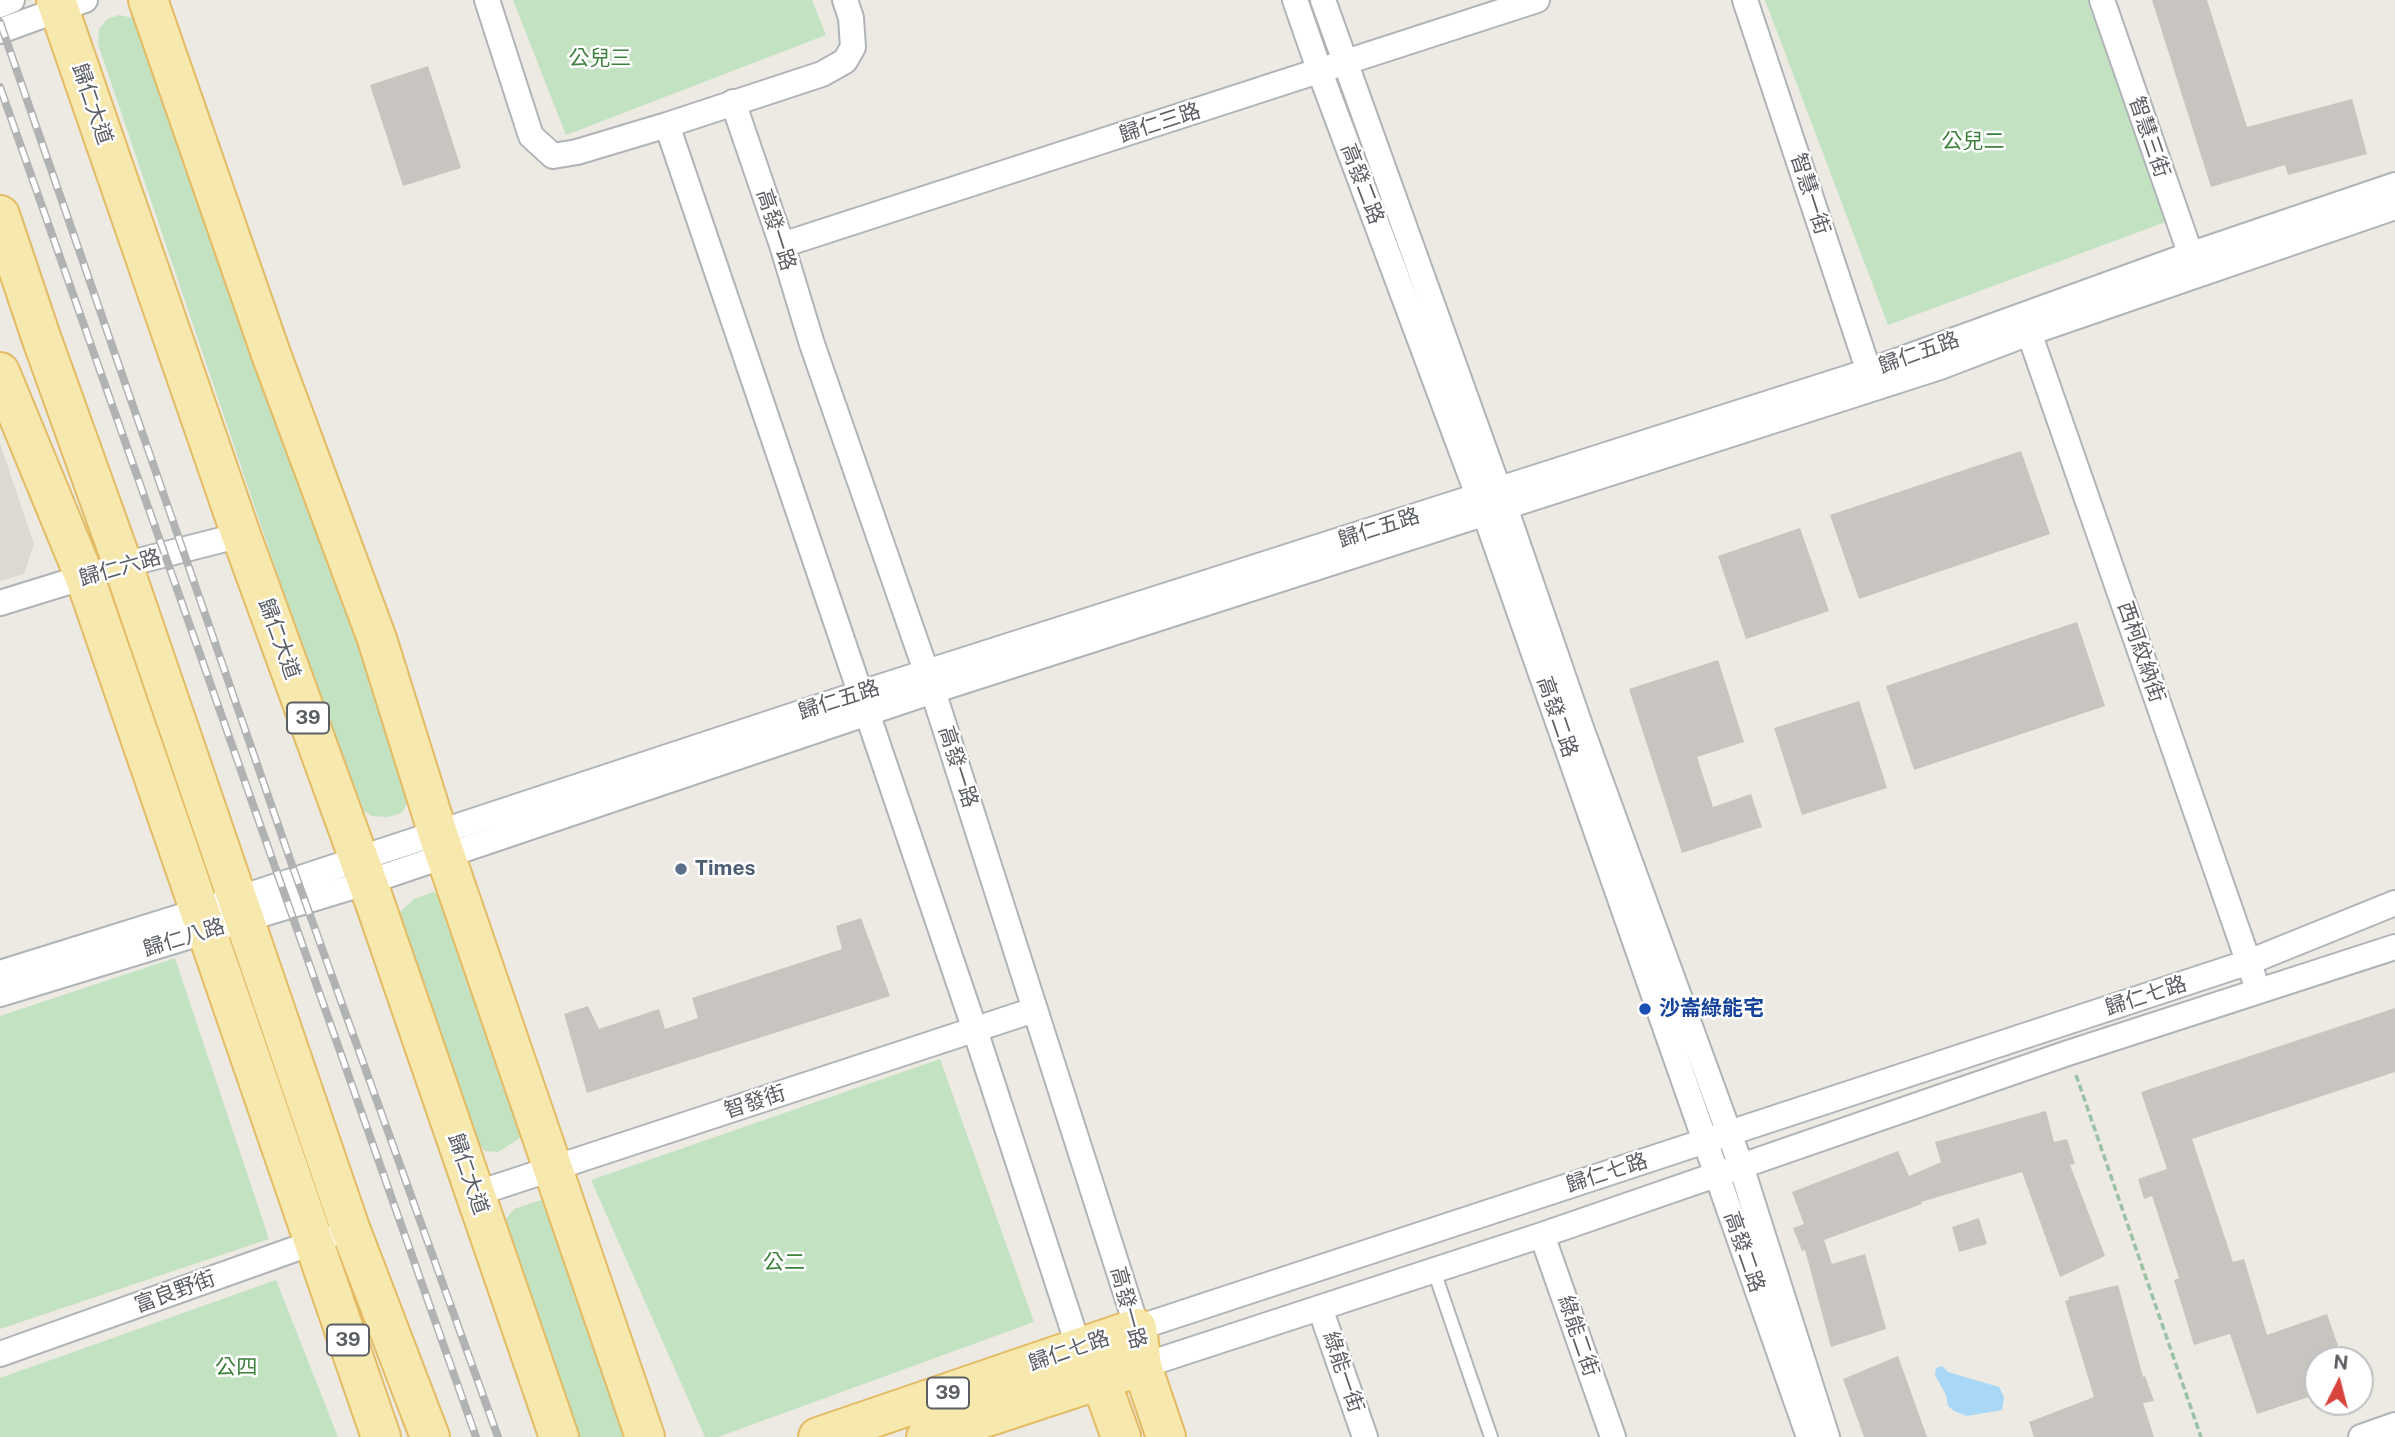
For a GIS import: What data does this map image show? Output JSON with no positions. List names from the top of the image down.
{
  "streets": {
    "main road": [
      "歸仁大道",
      "高發一路",
      "39",
      "歸仁七路"
    ],
    "street": [
      "歸仁三路",
      "智慧三街",
      "高發二路",
      "智慧一街",
      "歸仁五路",
      "歸仁六路",
      "西柯紋納街",
      "歸仁八路",
      "智發街",
      "富良野街",
      "綠能二街",
      "綠能一街"
    ]
  },
  "crossings": [
    ["歸仁大道", "歸仁五路"],
    ["歸仁大道", "歸仁六路"],
    ["歸仁大道", "歸仁八路"],
    ["歸仁大道", "智發街"],
    ["歸仁三路", "高發二路"],
    ["歸仁三路", "高發一路"],
    ["智慧三街", "歸仁五路"],
    ["高發二路", "歸仁五路"],
    ["高發二路", "歸仁七路"],
    ["智慧一街", "歸仁五路"],
    ["高發一路", "歸仁五路"],
    ["高發一路", "歸仁七路"],
    ["高發一路", "智發街"],
    ["歸仁五路", "西柯紋納街"],
    ["歸仁五路", "歸仁八路"],
    ["歸仁六路", "39"],
    ["西柯紋納街", "歸仁七路"],
    ["39", "歸仁八路"],
    ["39", "富良野街"],
    ["歸仁七路", "綠能二街"],
    ["歸仁七路", "綠能一街"]
  ],
  "parks": [
    "公兒三",
    "公兒二",
    "公二",
    "公四"
  ],
  "places": ["Times", "沙崙綠能宅"],
  "north": "top"
}
